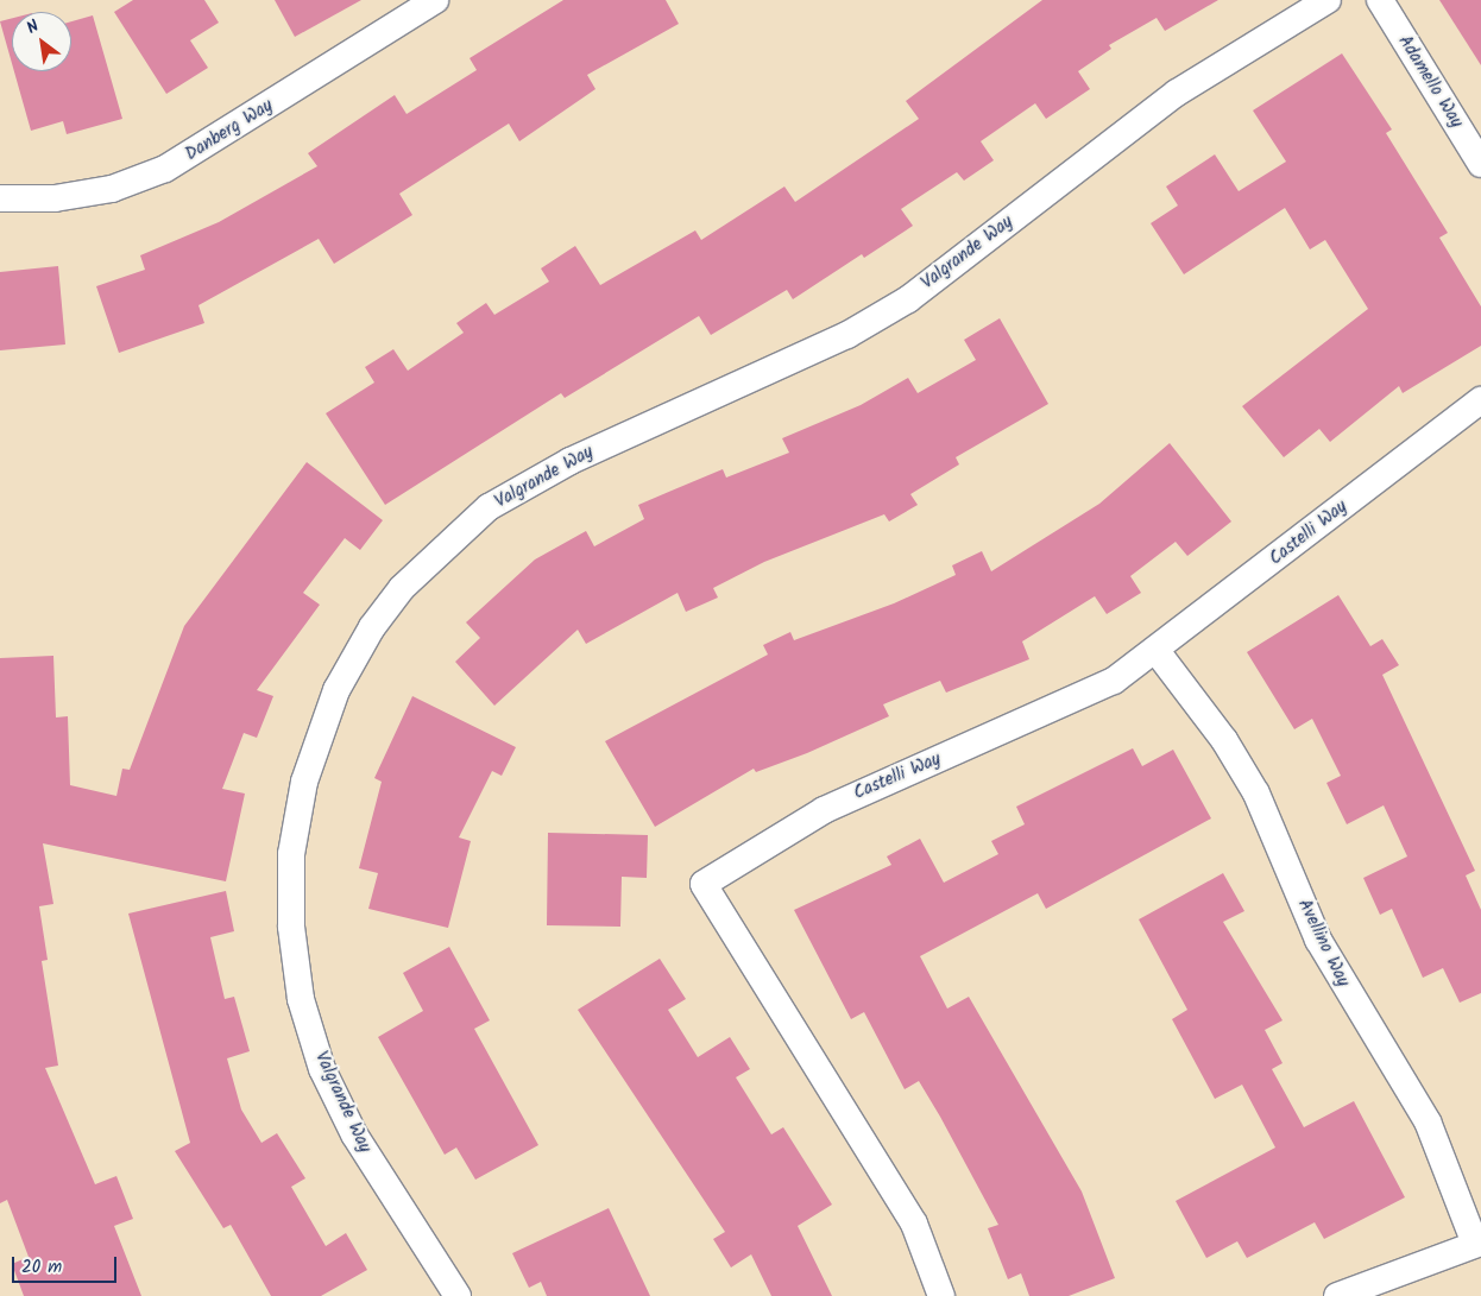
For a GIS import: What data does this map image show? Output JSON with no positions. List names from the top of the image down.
{
  "streets": {
    "street": [
      "Adamello Way",
      "Danberg Way",
      "Valgrande Way",
      "Castelli Way",
      "Avellino Way"
    ]
  },
  "crossings": [
    ["Castelli Way", "Avellino Way"]
  ],
  "scale_bar": "20 m",
  "north": "top left"
}
